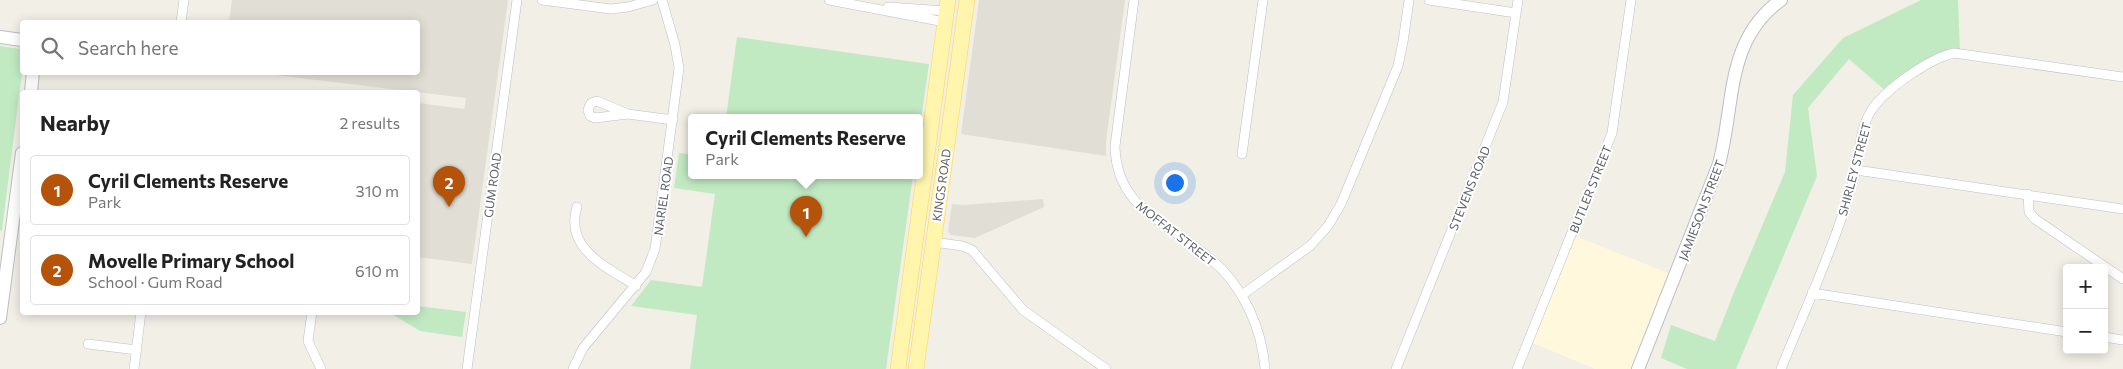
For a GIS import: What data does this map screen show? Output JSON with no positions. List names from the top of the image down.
{
  "streets": {
    "main road": ["KINGS ROAD"],
    "street": [
      "SHIRLEY STREET",
      "GUM ROAD",
      "STEVENS ROAD",
      "BUTLER STREET",
      "NARIEL ROAD",
      "JAMIESON STREET",
      "MOFFAT STREET"
    ]
  },
  "page": {
    "search": "Search here",
    "heading": ["Nearby", "2 results"],
    "popup": ["Cyril Clements Reserve", "Park"],
    "list": [
      {
        "mark": "1",
        "name": "Cyril Clements Reserve",
        "note": "Park",
        "value": "310 m"
      },
      {
        "mark": "2",
        "name": "Movelle Primary School",
        "note": "School · Gum Road",
        "value": "610 m"
      }
    ],
    "pins": ["2", "1"],
    "map_buttons": ["+", "−"]
  }
}
